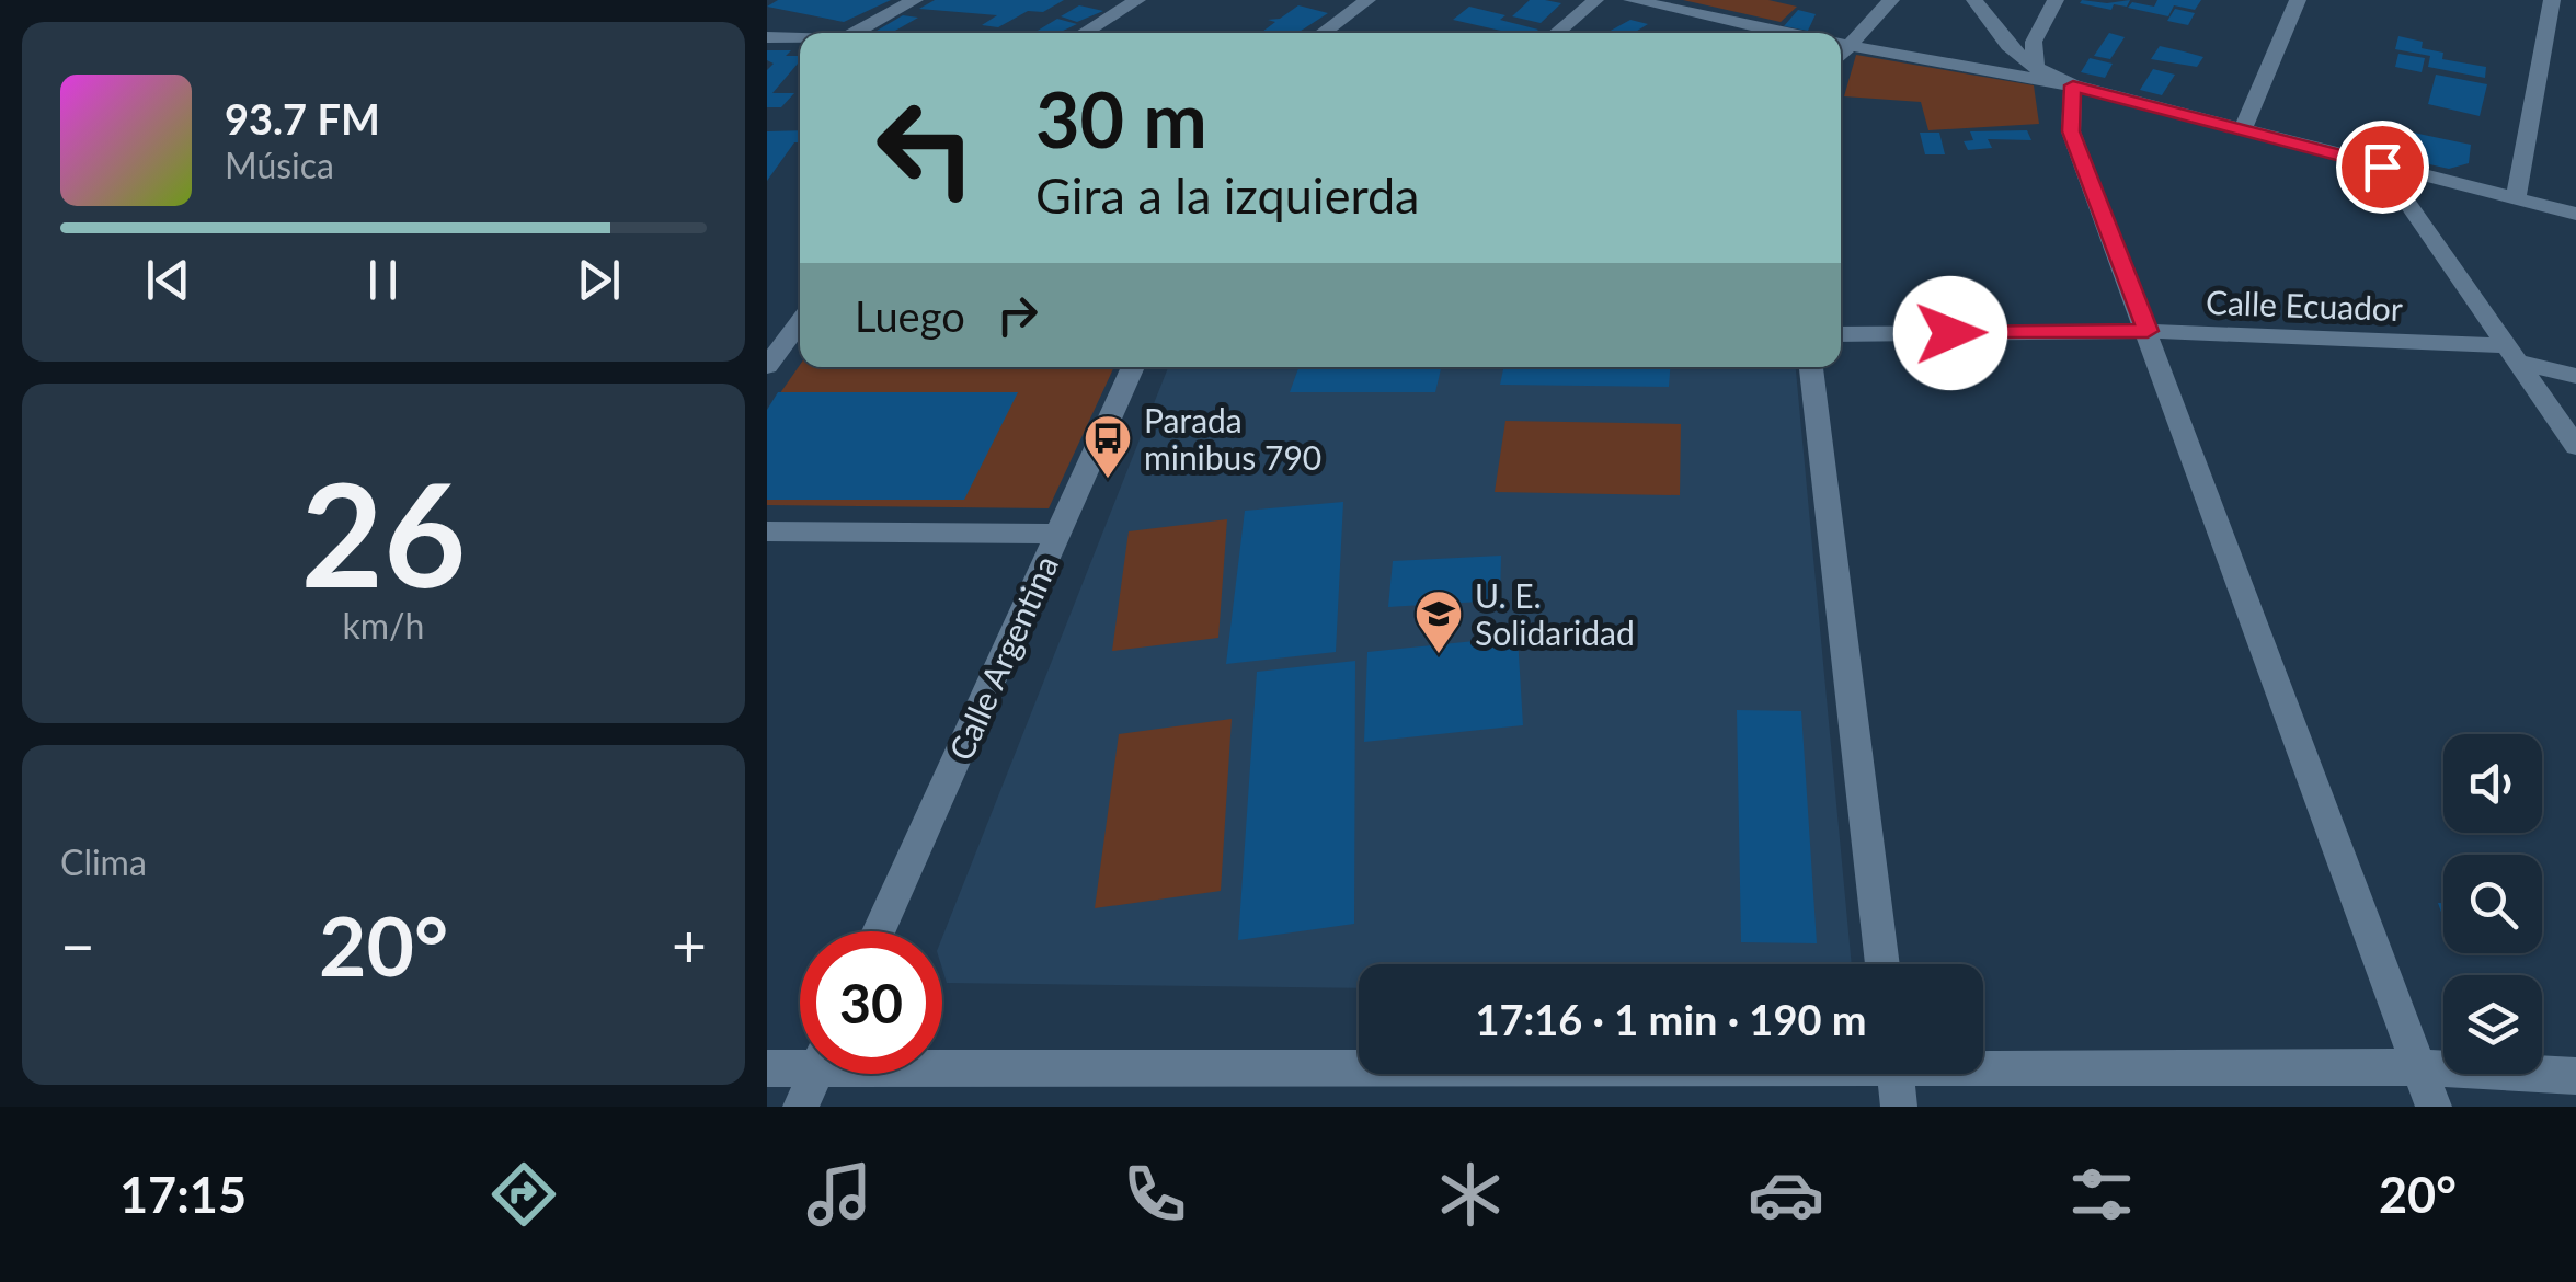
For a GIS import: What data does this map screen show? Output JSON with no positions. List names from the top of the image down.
{
  "streets": {
    "street": ["Calle Ecuador", "Calle Argentina"]
  },
  "places": {
    "bus stop": ["Parada minibus 790"],
    "school or university": ["U. E. Solidaridad"]
  },
  "page": {
    "turn": ["30 m", "Gira a la izquierda"],
    "song": ["93.7 FM", "Música"],
    "then": "Luego",
    "tile": [
      ["26", "km/h"],
      "Clima"
    ],
    "heat": ["−", "20°", "+"],
    "limit": "30",
    "trip": "17:16 · 1 min · 190 m",
    "tabs": ["17:15", "20°"]
  }
}
